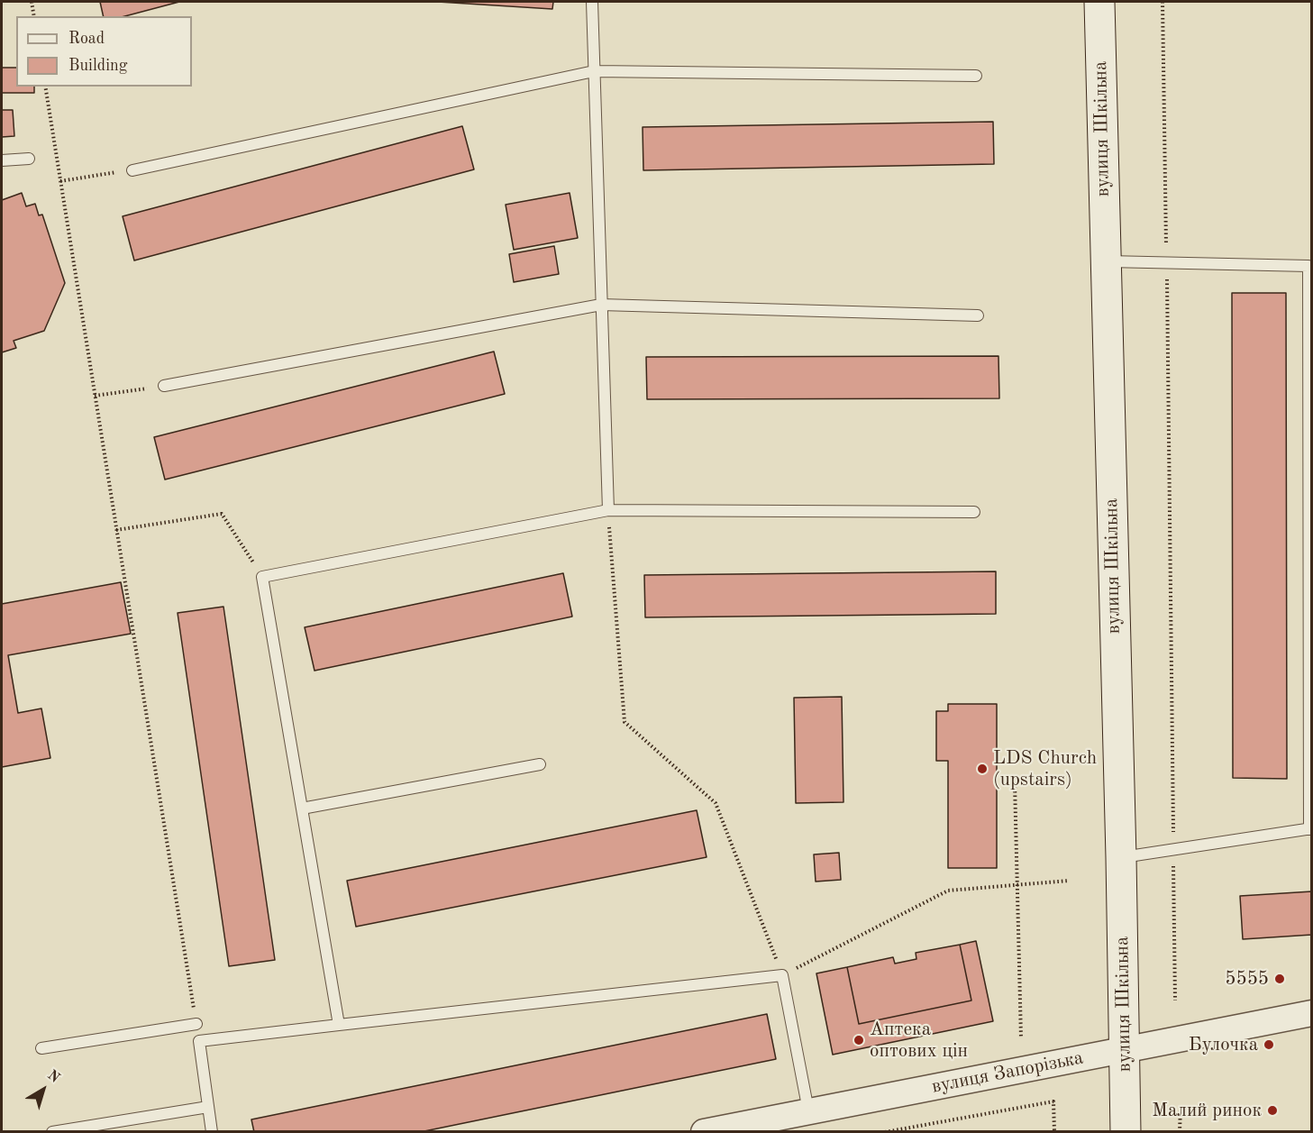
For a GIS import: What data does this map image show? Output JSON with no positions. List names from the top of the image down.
{
  "streets": {
    "main road": ["вулиця Шкільна"],
    "street": ["вулиця Запорізька"]
  },
  "crossings": [
    ["вулиця Шкільна", "вулиця Запорізька"]
  ],
  "places": [
    "LDS Church (upstairs)",
    "5555",
    "Аптека оптових цін",
    "Булочка",
    "Малий ринок"
  ],
  "legend": ["Road", "Building"],
  "north": "top right"
}
